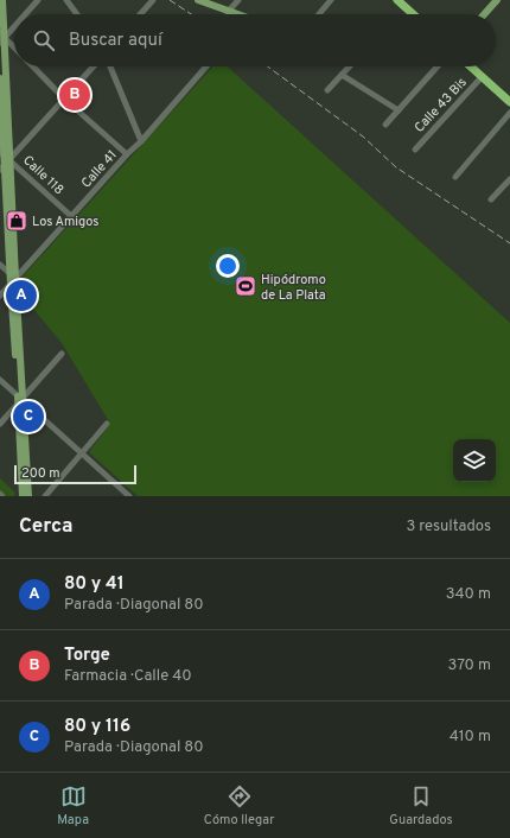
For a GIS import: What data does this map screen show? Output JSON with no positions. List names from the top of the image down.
{
  "streets": {
    "street": ["Calle 43 Bis", "Calle 41", "Calle 118"]
  },
  "crossings": [
    ["Calle 41", "Calle 118"]
  ],
  "places": {
    "shop": ["Los Amigos"],
    "sports": ["Hipódromo de La Plata"]
  },
  "scale_bar": "200 m",
  "page": {
    "search": "Buscar aquí",
    "pins": ["B", "A", "C"],
    "scale": "200 m",
    "heading": ["Cerca", "3 resultados"],
    "list": [
      {
        "mark": "A",
        "name": "80 y 41",
        "note": "Parada · Diagonal 80",
        "value": "340 m"
      },
      {
        "mark": "B",
        "name": "Torge",
        "note": "Farmacia · Calle 40",
        "value": "370 m"
      },
      {
        "mark": "C",
        "name": "80 y 116",
        "note": "Parada · Diagonal 80",
        "value": "410 m"
      }
    ],
    "nav": ["Mapa", "Cómo llegar", "Guardados"]
  }
}
